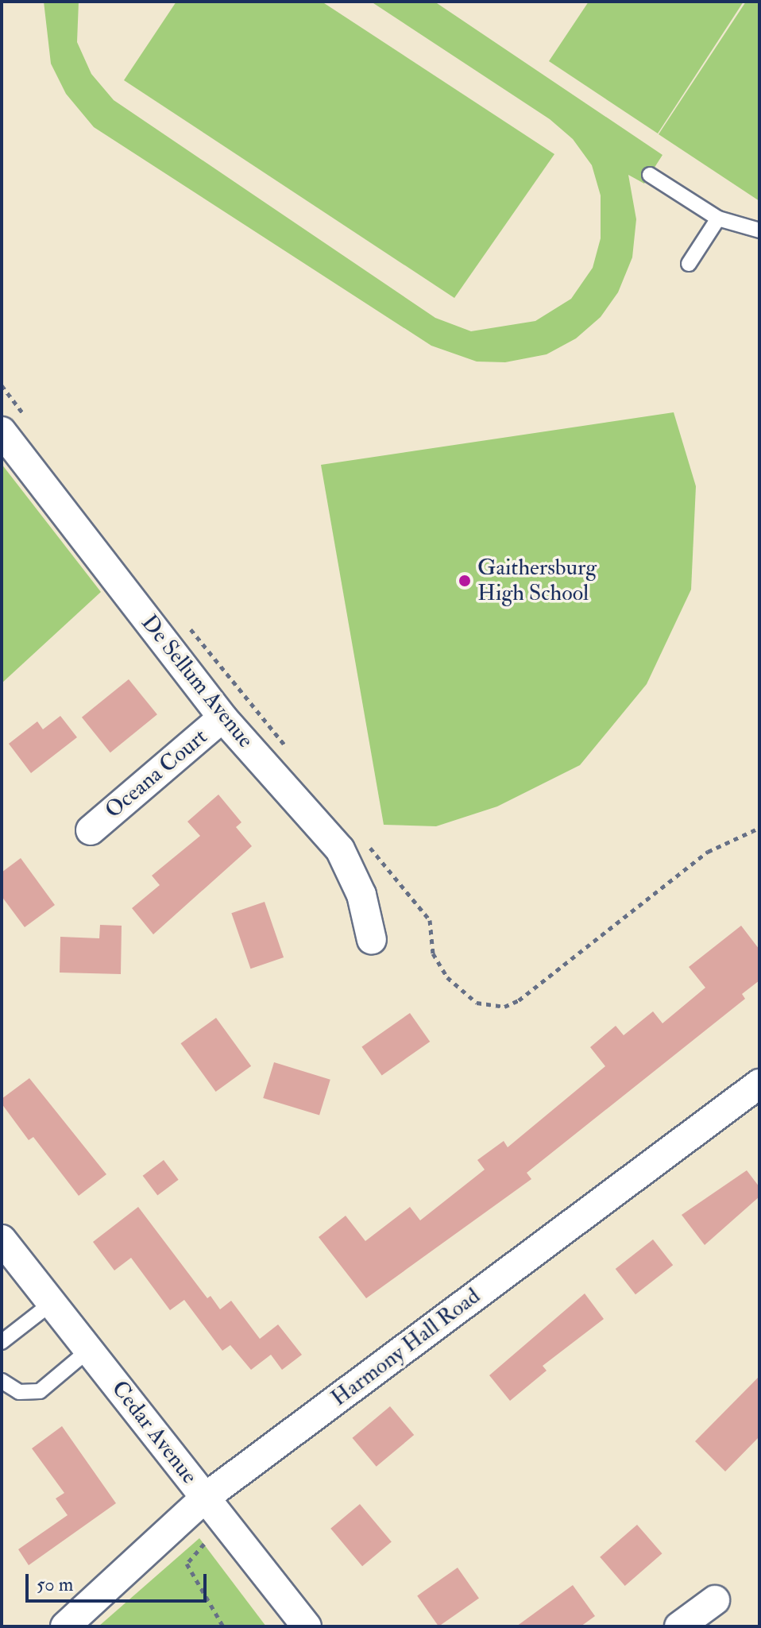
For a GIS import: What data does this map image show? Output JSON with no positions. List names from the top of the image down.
{
  "streets": {
    "street": [
      "De Sellum Avenue",
      "Oceana Court",
      "Harmony Hall Road",
      "Cedar Avenue"
    ]
  },
  "crossings": [
    ["De Sellum Avenue", "Oceana Court"],
    ["Harmony Hall Road", "Cedar Avenue"]
  ],
  "places": ["Gaithersburg High School"],
  "scale_bar": "50 m"
}
